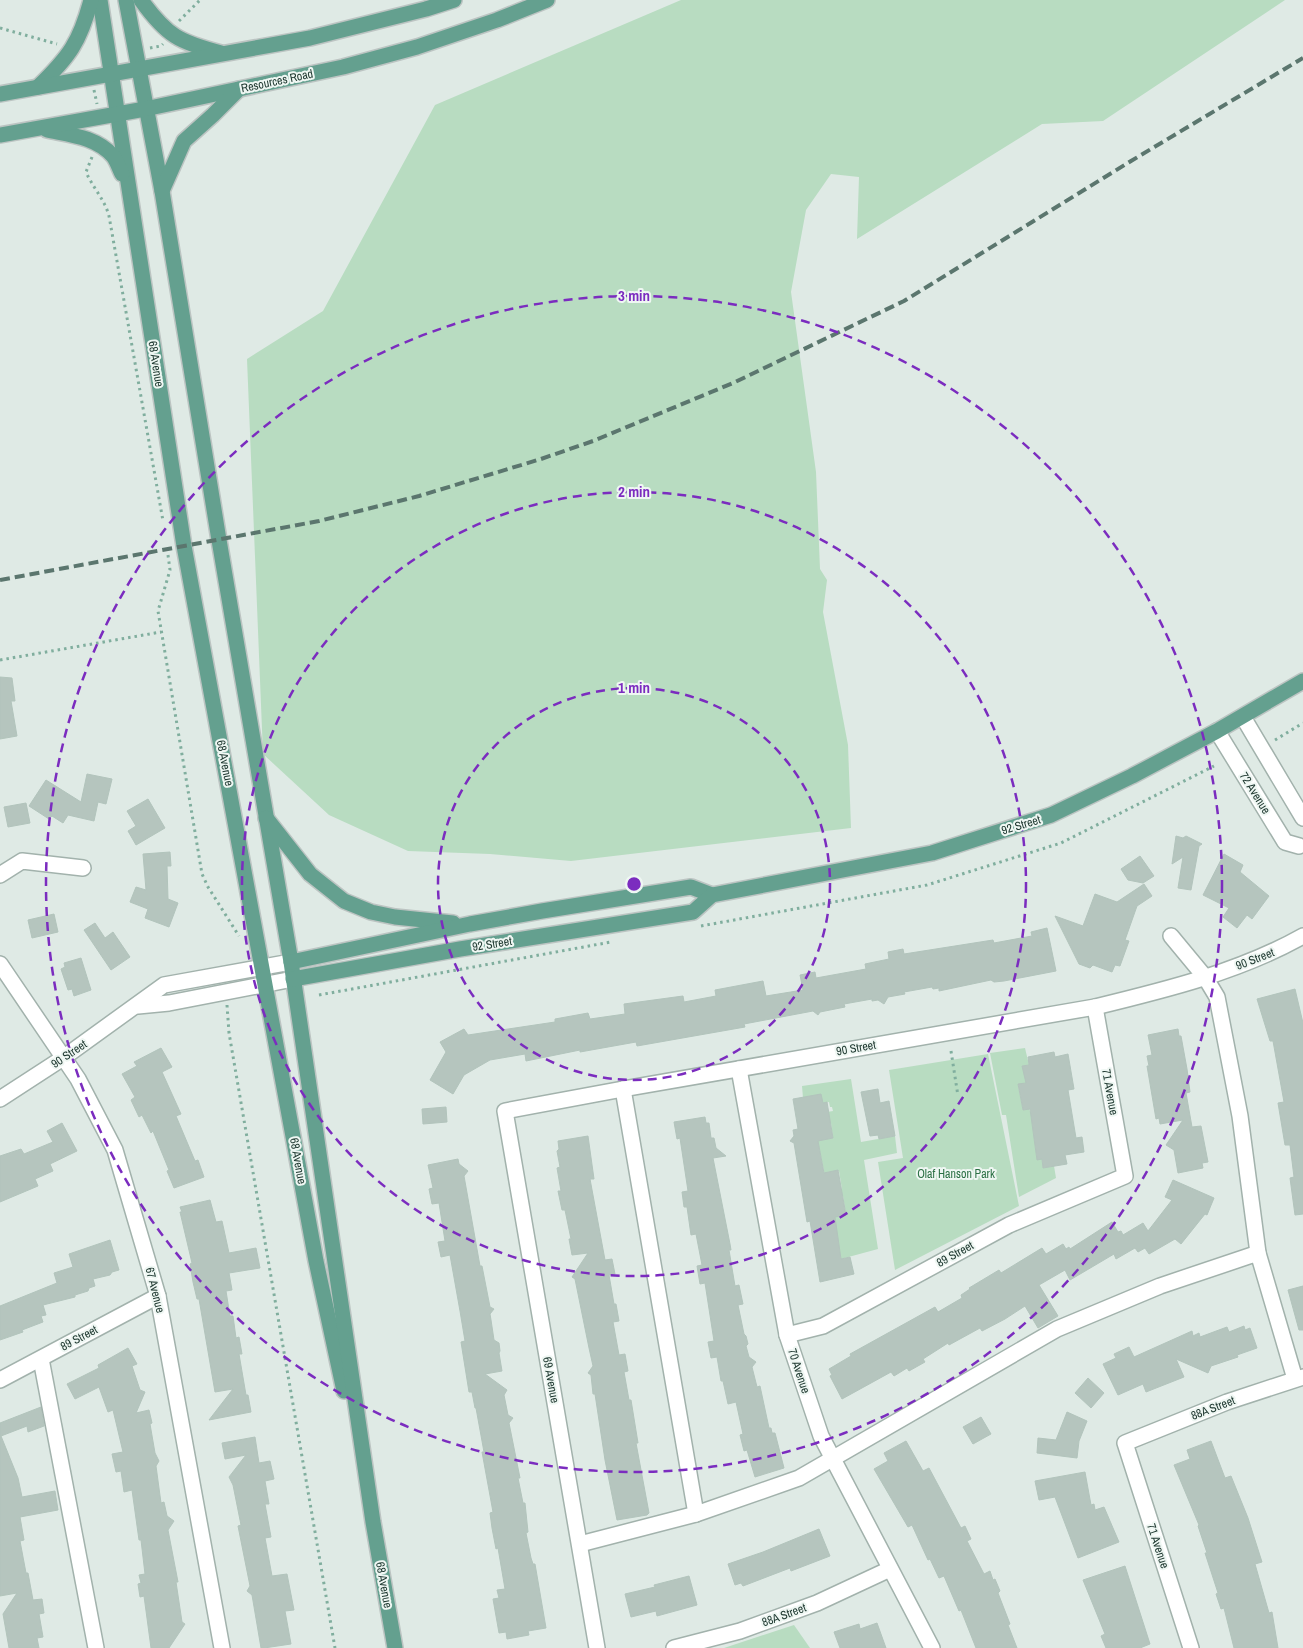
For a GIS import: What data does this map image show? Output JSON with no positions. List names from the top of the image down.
{
  "streets": {
    "main road": ["Resources Road", "68 Avenue", "92 Street"],
    "street": [
      "72 Avenue",
      "90 Street",
      "71 Avenue",
      "89 Street",
      "67 Avenue",
      "70 Avenue",
      "69 Avenue",
      "88A Street"
    ]
  },
  "crossings": [
    ["Resources Road", "68 Avenue"],
    ["68 Avenue", "92 Street"],
    ["68 Avenue", "90 Street"],
    ["72 Avenue", "92 Street"],
    ["92 Street", "90 Street"],
    ["90 Street", "71 Avenue"],
    ["90 Street", "67 Avenue"],
    ["90 Street", "70 Avenue"],
    ["90 Street", "69 Avenue"],
    ["71 Avenue", "89 Street"],
    ["71 Avenue", "88A Street"],
    ["89 Street", "67 Avenue"],
    ["89 Street", "70 Avenue"],
    ["70 Avenue", "88A Street"]
  ],
  "parks": ["Olaf Hanson Park"],
  "rings": ["3 min", "2 min", "1 min"]
}
